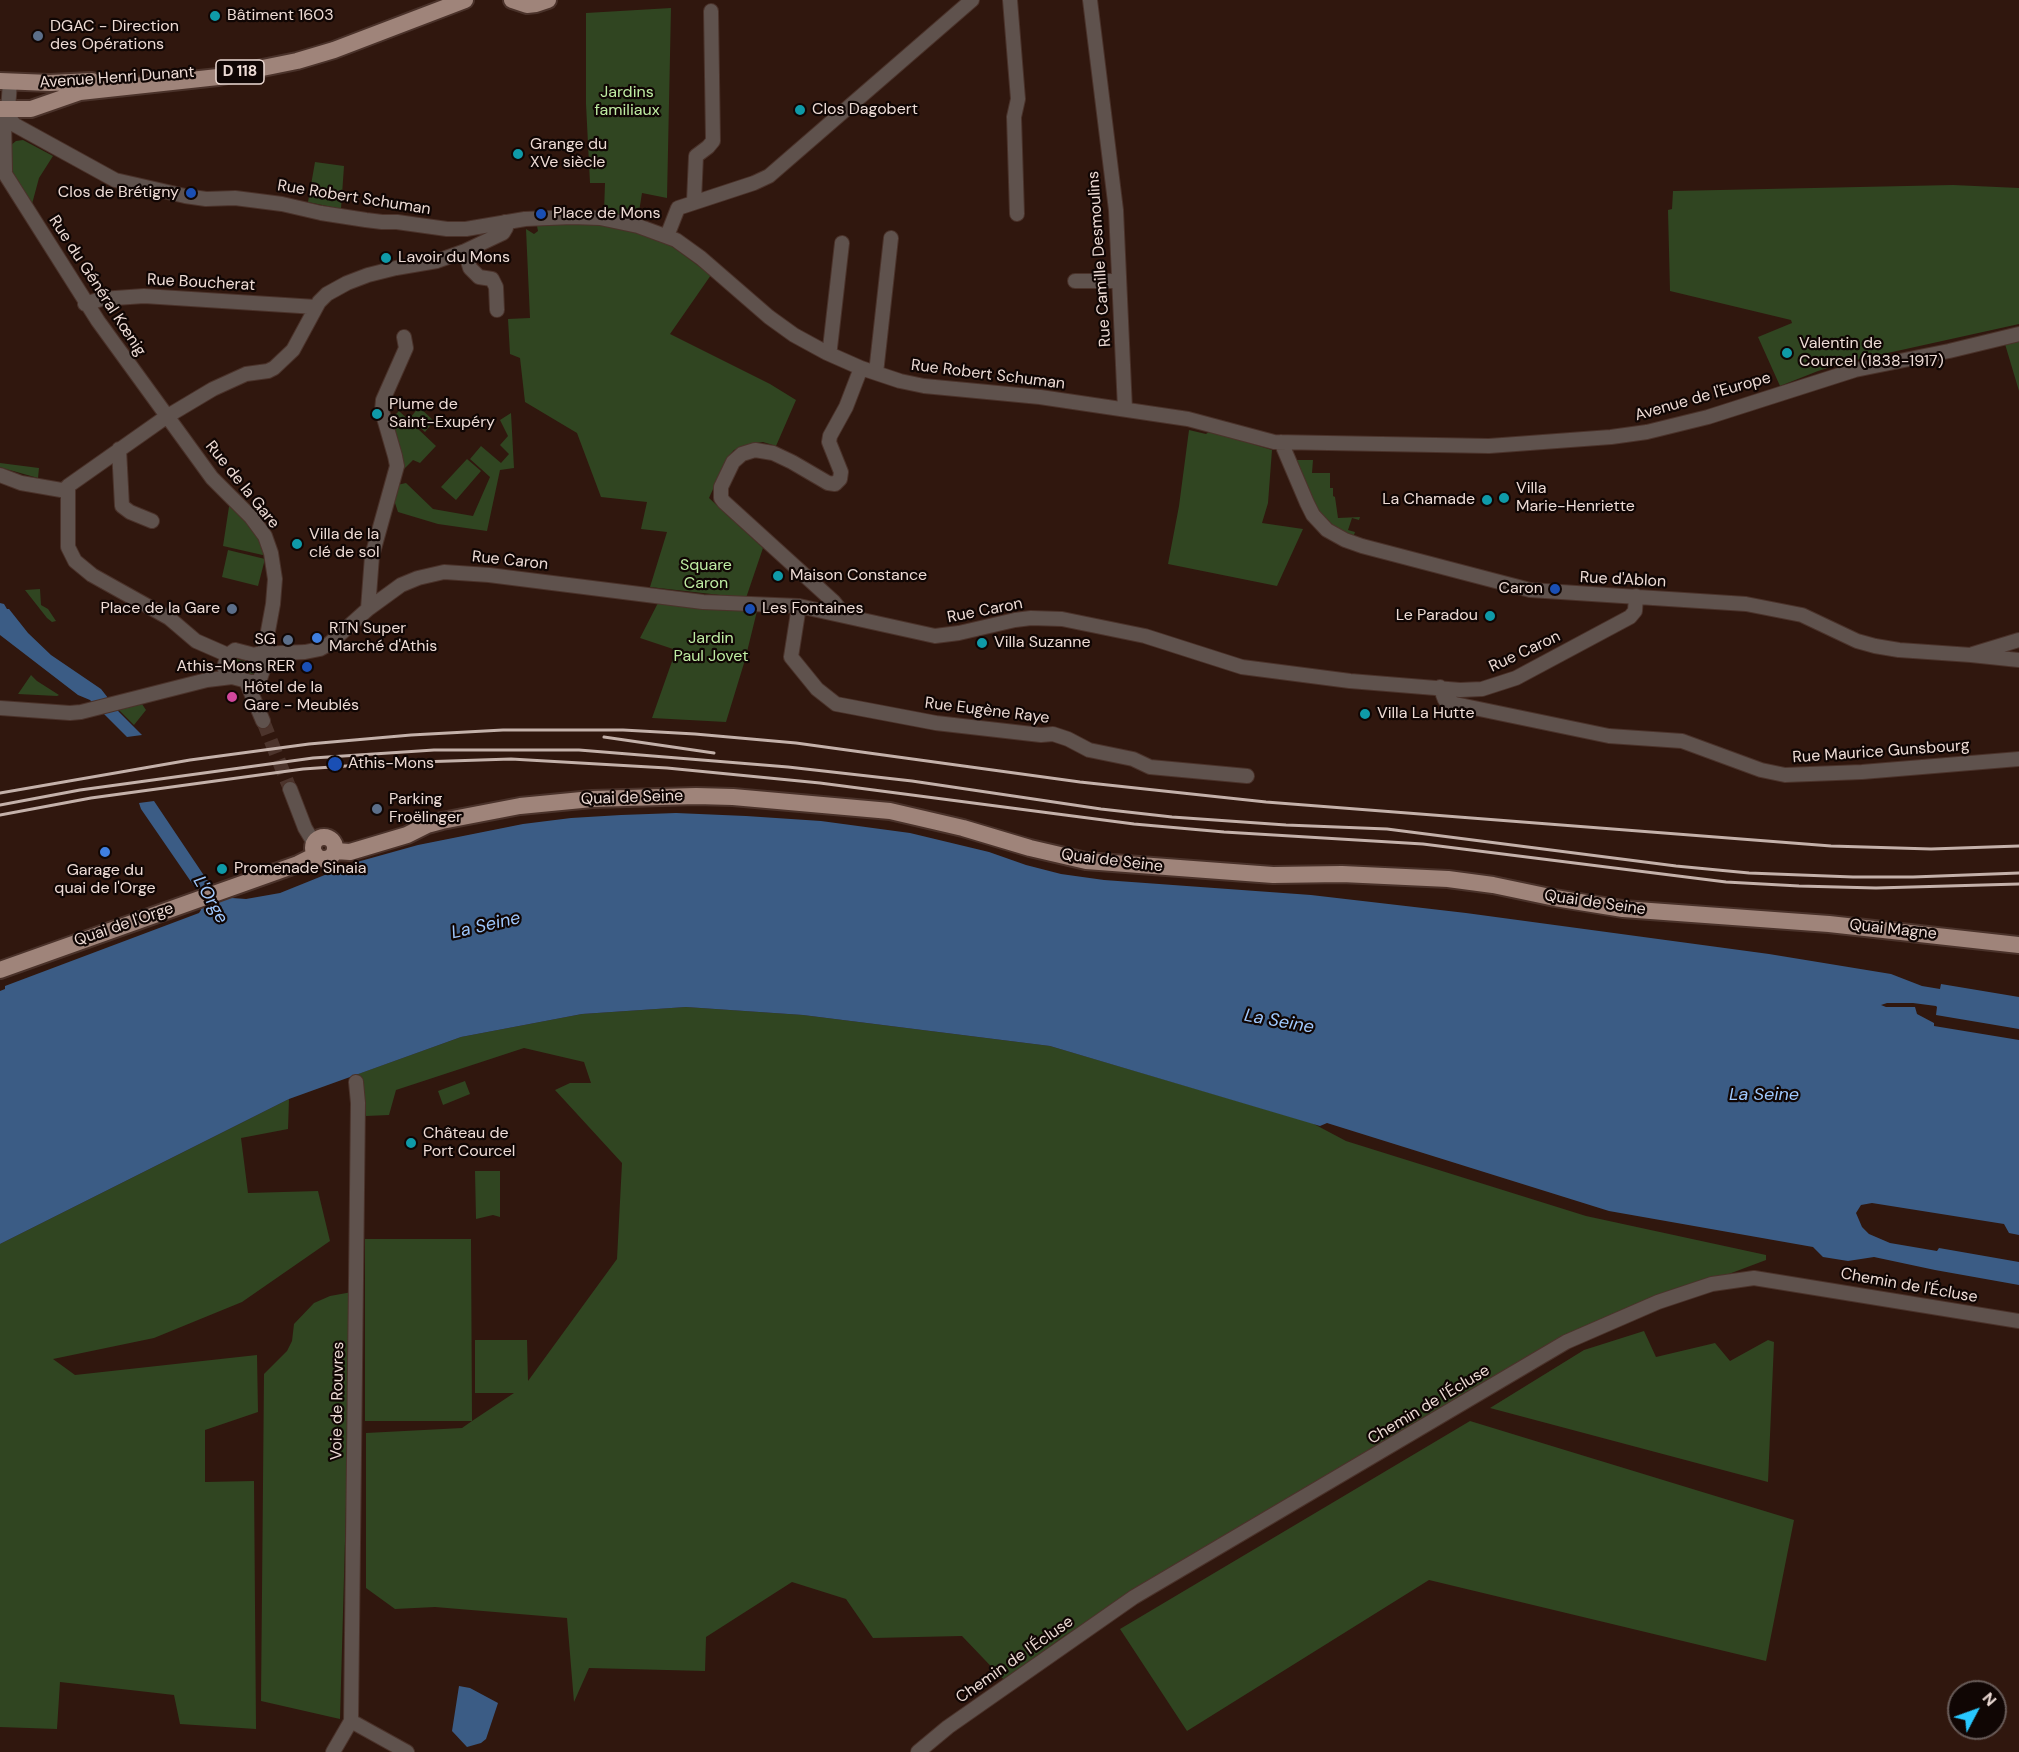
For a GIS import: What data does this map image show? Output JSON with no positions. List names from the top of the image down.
{
  "streets": {
    "main road": [
      "D 118",
      "Avenue Henri Dunant",
      "Quai de Seine",
      "Quai de l'Orge",
      "Quai Magne"
    ],
    "street": [
      "Rue Robert Schuman",
      "Rue Camille Desmoulins",
      "Rue Boucherat",
      "Rue du Général Kœnig",
      "Avenue de l'Europe",
      "Rue de la Gare",
      "Rue Caron",
      "Rue d'Ablon",
      "Rue Eugène Raye",
      "Rue Maurice Gunsbourg",
      "Chemin de l'Écluse",
      "Voie de Rouvres"
    ]
  },
  "crossings": [
    ["Avenue Henri Dunant", "Rue Robert Schuman"],
    ["Avenue Henri Dunant", "Rue du Général Kœnig"],
    ["Rue Robert Schuman", "Rue Camille Desmoulins"],
    ["Rue Robert Schuman", "Rue du Général Kœnig"],
    ["Rue Robert Schuman", "Avenue de l'Europe"],
    ["Rue Robert Schuman", "Rue d'Ablon"],
    ["Rue Boucherat", "Rue du Général Kœnig"],
    ["Rue du Général Kœnig", "Rue de la Gare"],
    ["Avenue de l'Europe", "Rue d'Ablon"],
    ["Rue de la Gare", "Rue Caron"],
    ["Rue Caron", "Rue d'Ablon"],
    ["Rue Caron", "Rue Eugène Raye"],
    ["Rue Caron", "Rue Maurice Gunsbourg"],
    ["Quai de Seine", "Quai de l'Orge"],
    ["Quai de Seine", "Quai Magne"]
  ],
  "water": ["L'Orge", "La Seine"],
  "parks": ["Jardins familiaux", "Square Caron", "Jardin Paul Jovet"],
  "places": [
    "Bâtiment 1603",
    "DGAC - Direction des Opérations",
    "Clos Dagobert",
    "Grange du XVe siècle",
    "Clos de Brétigny",
    "Place de Mons",
    "Lavoir du Mons",
    "Valentin de Courcel (1838-1917)",
    "Plume de Saint-Exupéry",
    "Villa Marie-Henriette",
    "La Chamade",
    "Villa de la clé de sol",
    "Maison Constance",
    "Caron",
    "Place de la Gare",
    "Les Fontaines",
    "Le Paradou",
    "RTN Super Marché d'Athis",
    "SG",
    "Villa Suzanne",
    "Athis-Mons RER",
    "Hôtel de la Gare - Meublés",
    "Villa La Hutte",
    "Athis-Mons",
    "Parking Froëlinger",
    "Garage du quai de l'Orge",
    "Promenade Sinaia",
    "Château de Port Courcel"
  ],
  "north": "top right"
}
